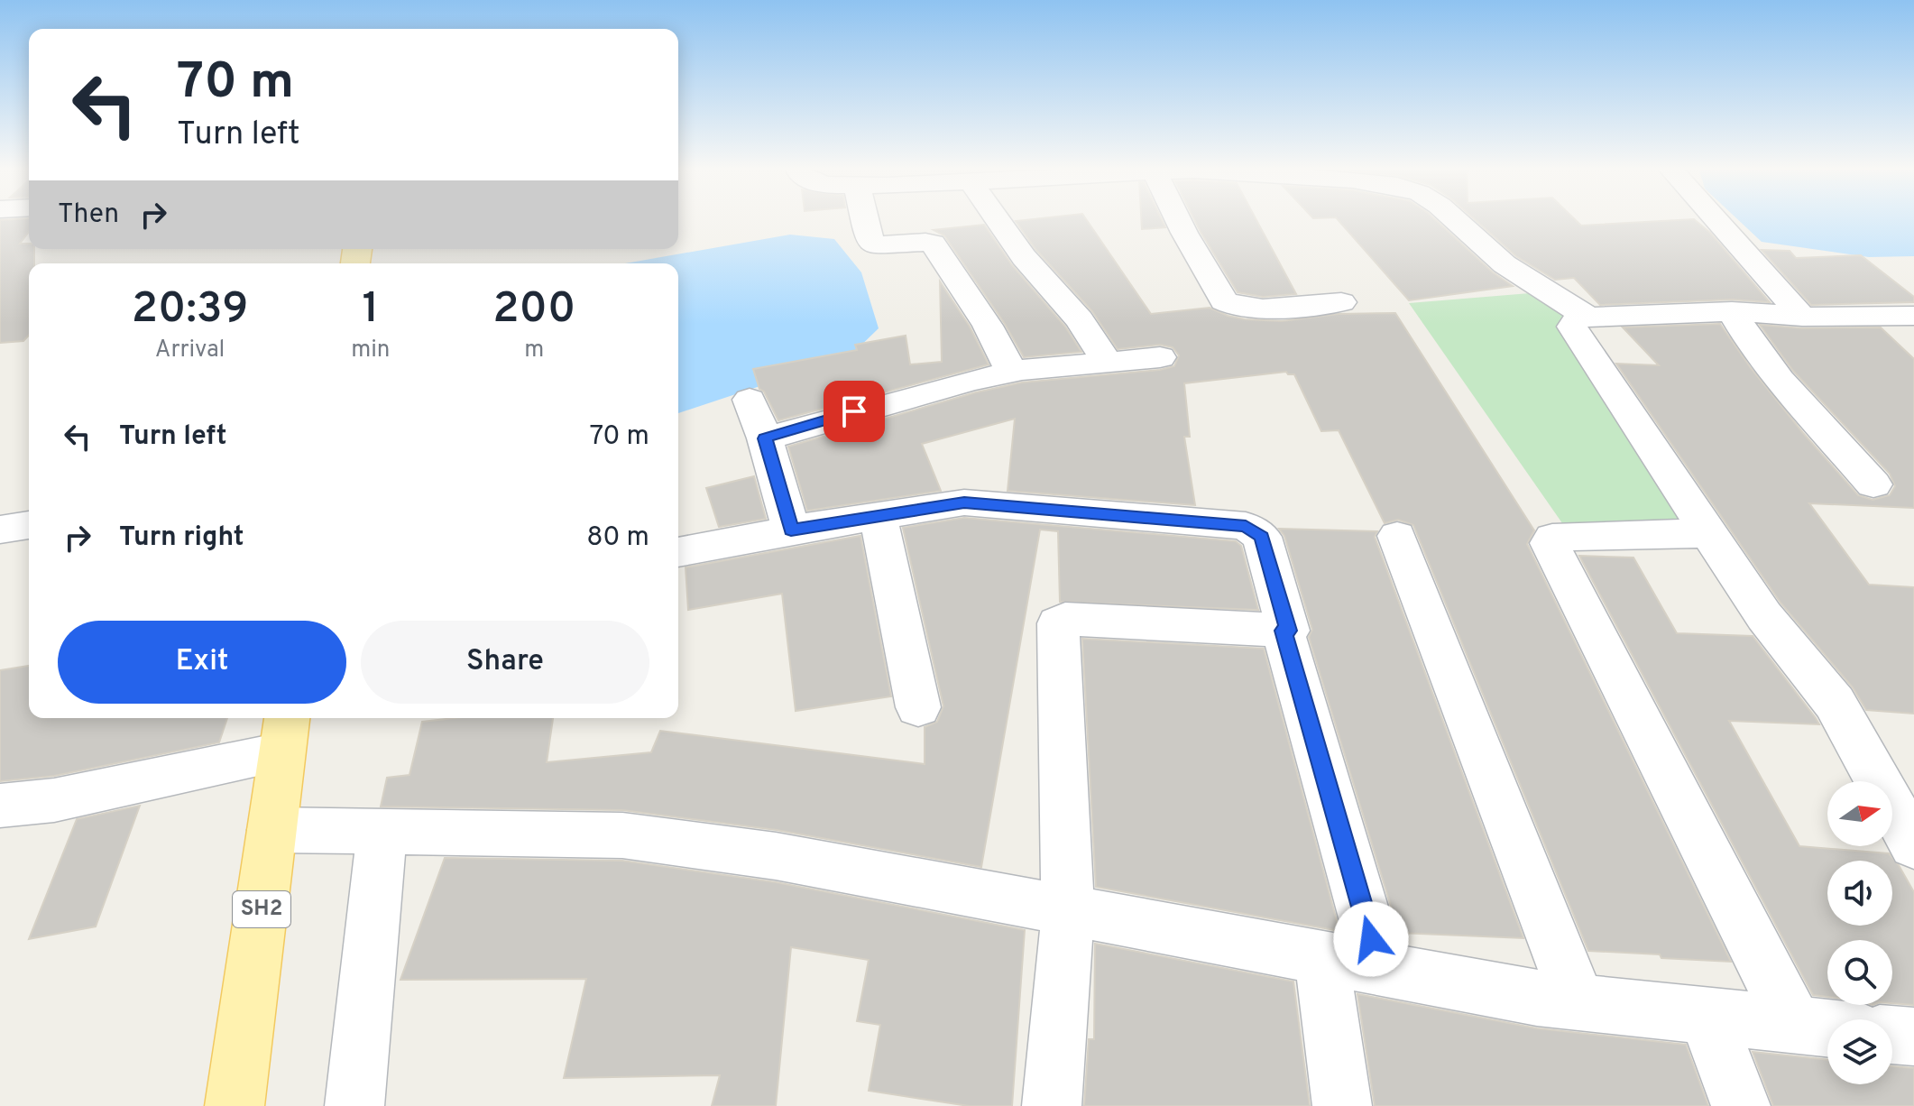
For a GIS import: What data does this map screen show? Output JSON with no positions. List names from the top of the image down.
{
  "streets": {
    "main road": ["SH2"]
  },
  "north": "right",
  "page": {
    "turn": ["70 m", "Turn left"],
    "then": "Then",
    "eta": [
      "20:39",
      "Arrival",
      "1",
      "min",
      "200",
      "m"
    ],
    "list": [
      {
        "name": "Turn left",
        "value": "70 m"
      },
      {
        "name": "Turn right",
        "value": "80 m"
      }
    ],
    "buttons": ["Exit", "Share"]
  }
}
